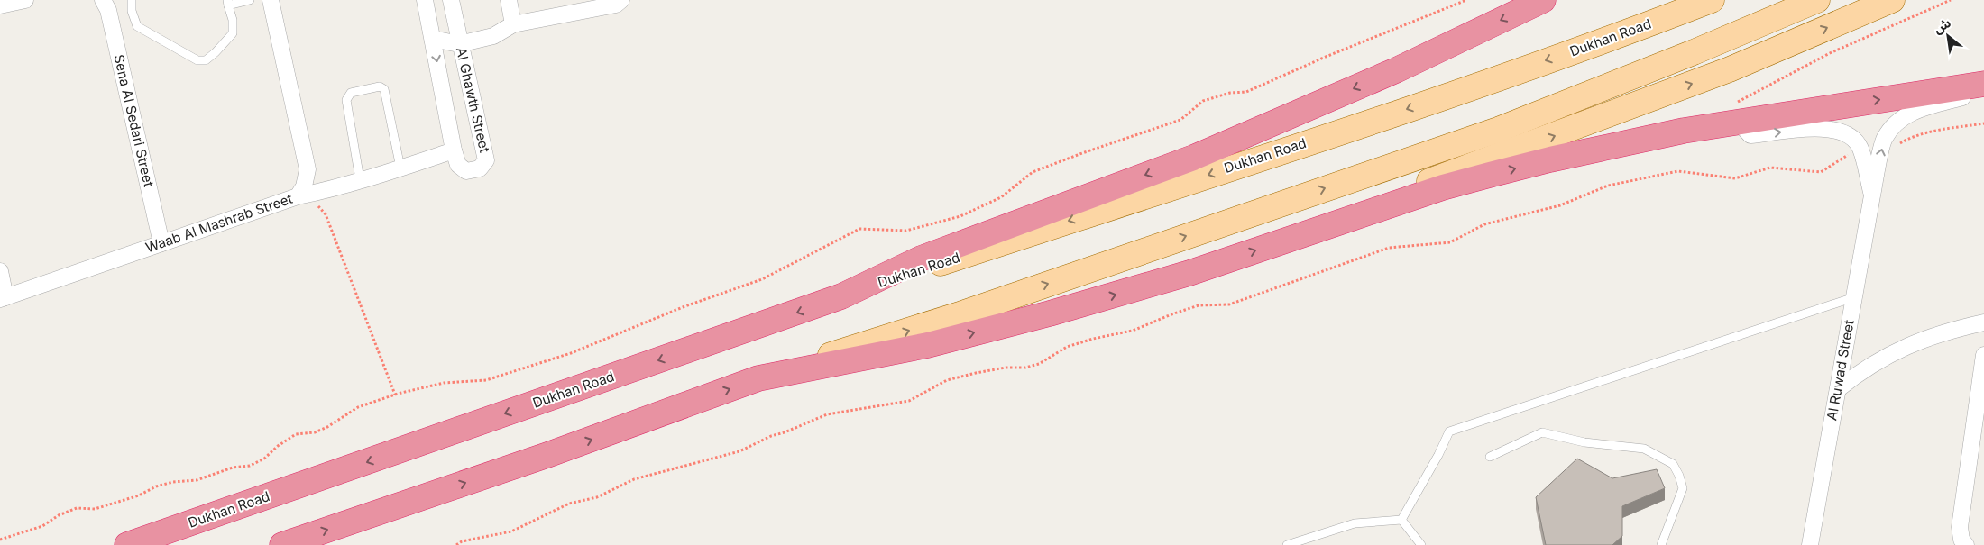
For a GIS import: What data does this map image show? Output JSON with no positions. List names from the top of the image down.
{
  "streets": {
    "highway": ["Dukhan Road"],
    "street": [
      "Al Ghawth Street",
      "Sena Al Sedari Street",
      "Waab Al Mashrab Street",
      "Al Ruwad Street"
    ]
  },
  "crossings": [
    ["Sena Al Sedari Street", "Waab Al Mashrab Street"]
  ],
  "north": "top left"
}
